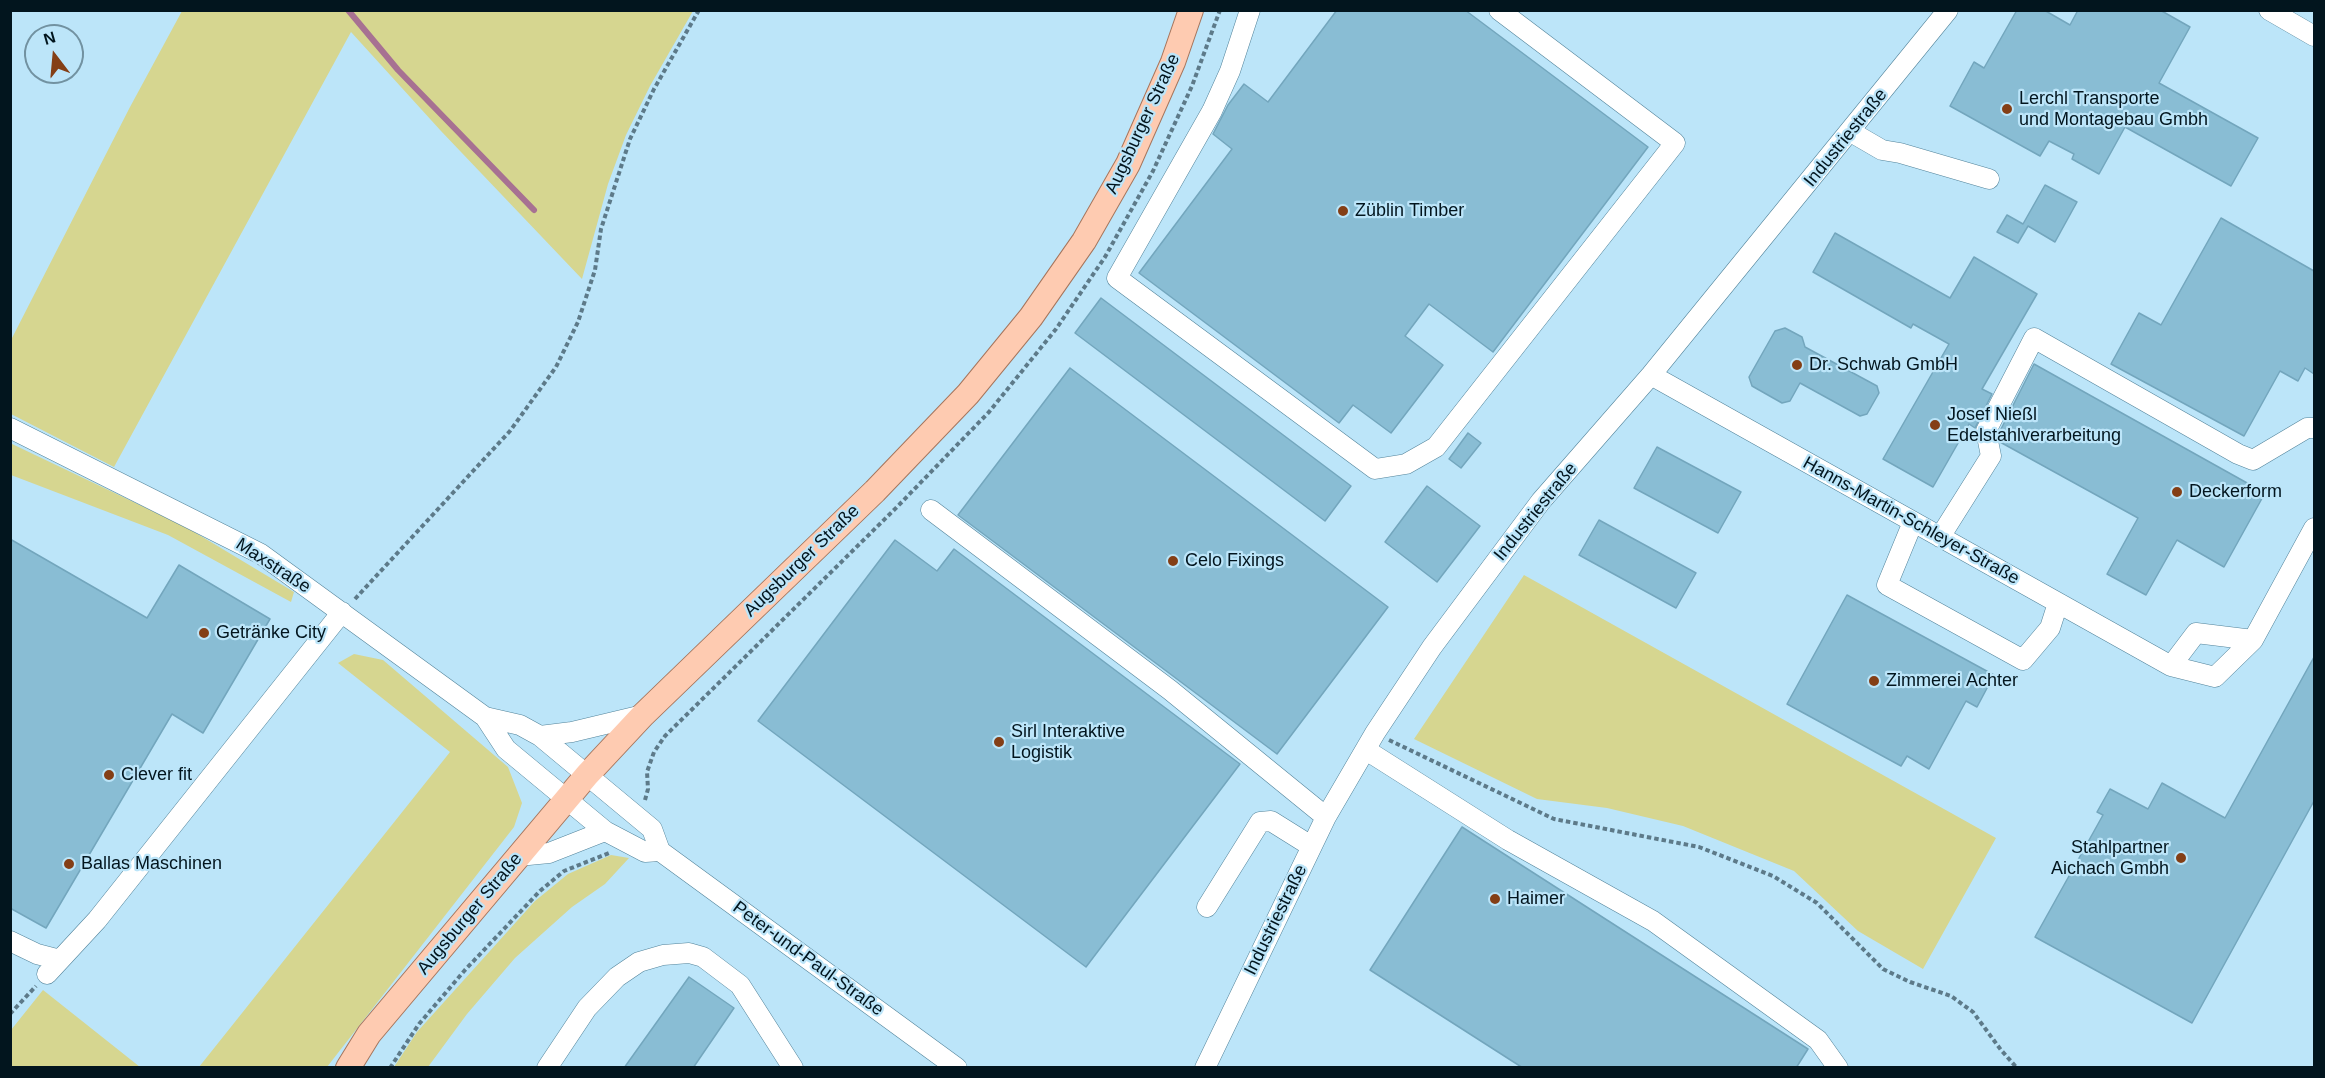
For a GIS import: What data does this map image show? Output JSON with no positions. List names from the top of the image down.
{
  "streets": {
    "main road": ["Augsburger Straße"],
    "street": [
      "Industriestraße",
      "Hanns-Martin-Schleyer-Straße",
      "Maxstraße",
      "Peter-und-Paul-Straße"
    ]
  },
  "crossings": [
    ["Augsburger Straße", "Maxstraße"],
    ["Augsburger Straße", "Peter-und-Paul-Straße"],
    ["Industriestraße", "Hanns-Martin-Schleyer-Straße"],
    ["Maxstraße", "Peter-und-Paul-Straße"]
  ],
  "places": [
    "Lerchl Transporte und Montagebau Gmbh",
    "Züblin Timber",
    "Dr. Schwab GmbH",
    "Josef Nießl Edelstahlverarbeitung",
    "Deckerform",
    "Celo Fixings",
    "Getränke City",
    "Zimmerei Achter",
    "Sirl Interaktive Logistik",
    "Clever fit",
    "Stahlpartner Aichach Gmbh",
    "Ballas Maschinen",
    "Haimer"
  ],
  "north": "top"
}
